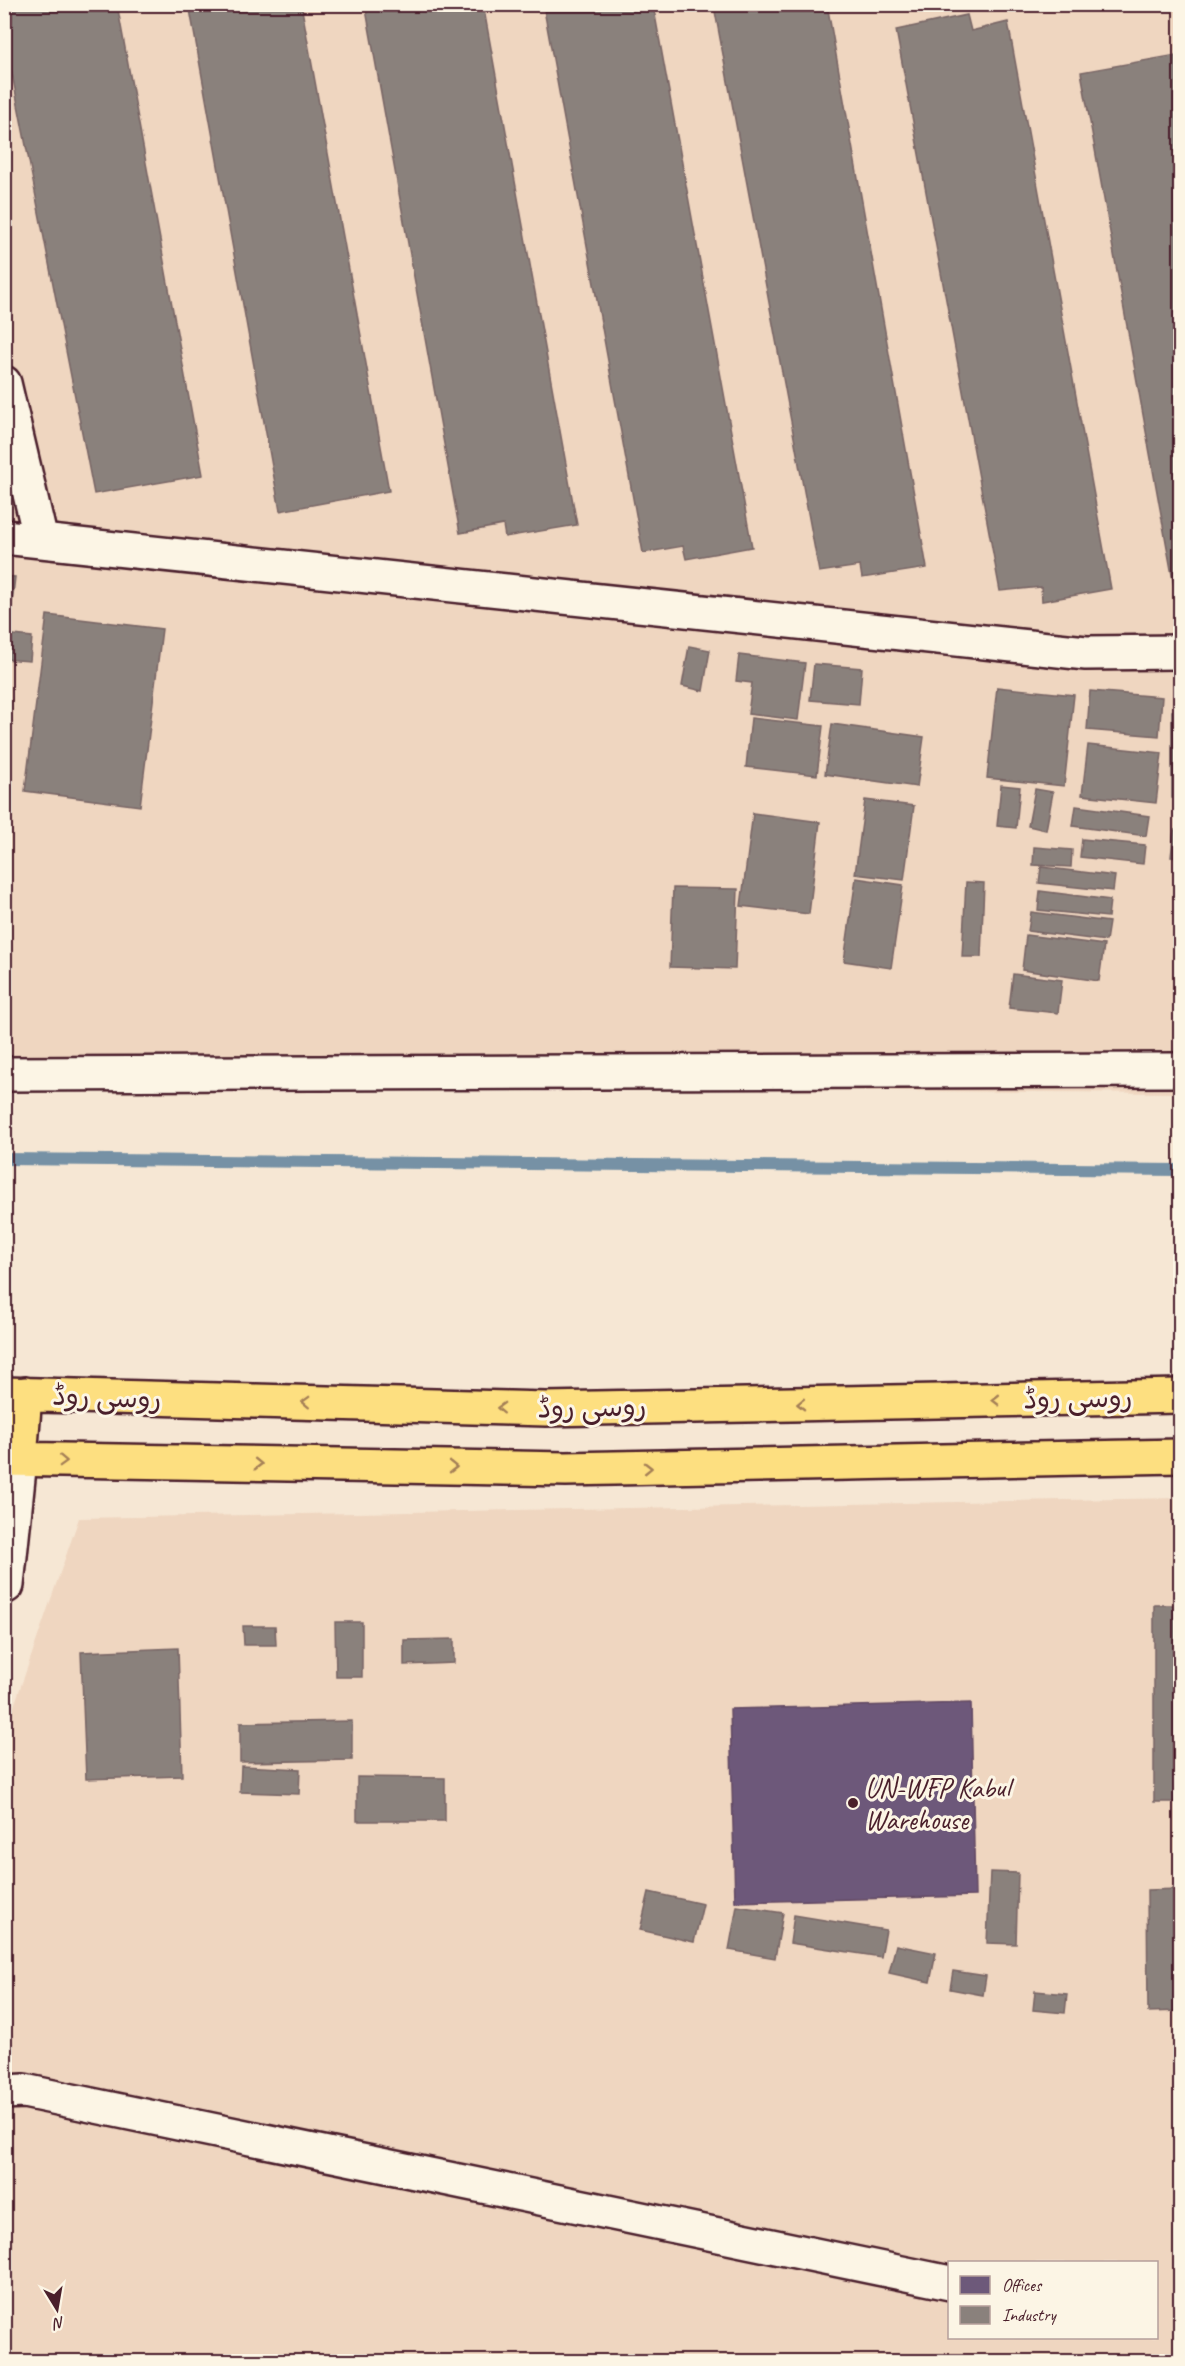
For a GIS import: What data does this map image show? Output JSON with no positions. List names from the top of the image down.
{
  "streets": {
    "main road": ["روسی روڈ"]
  },
  "places": ["UN-WFP Kabul Warehouse"],
  "legend": ["Offices", "Industry"],
  "north": "bottom"
}
